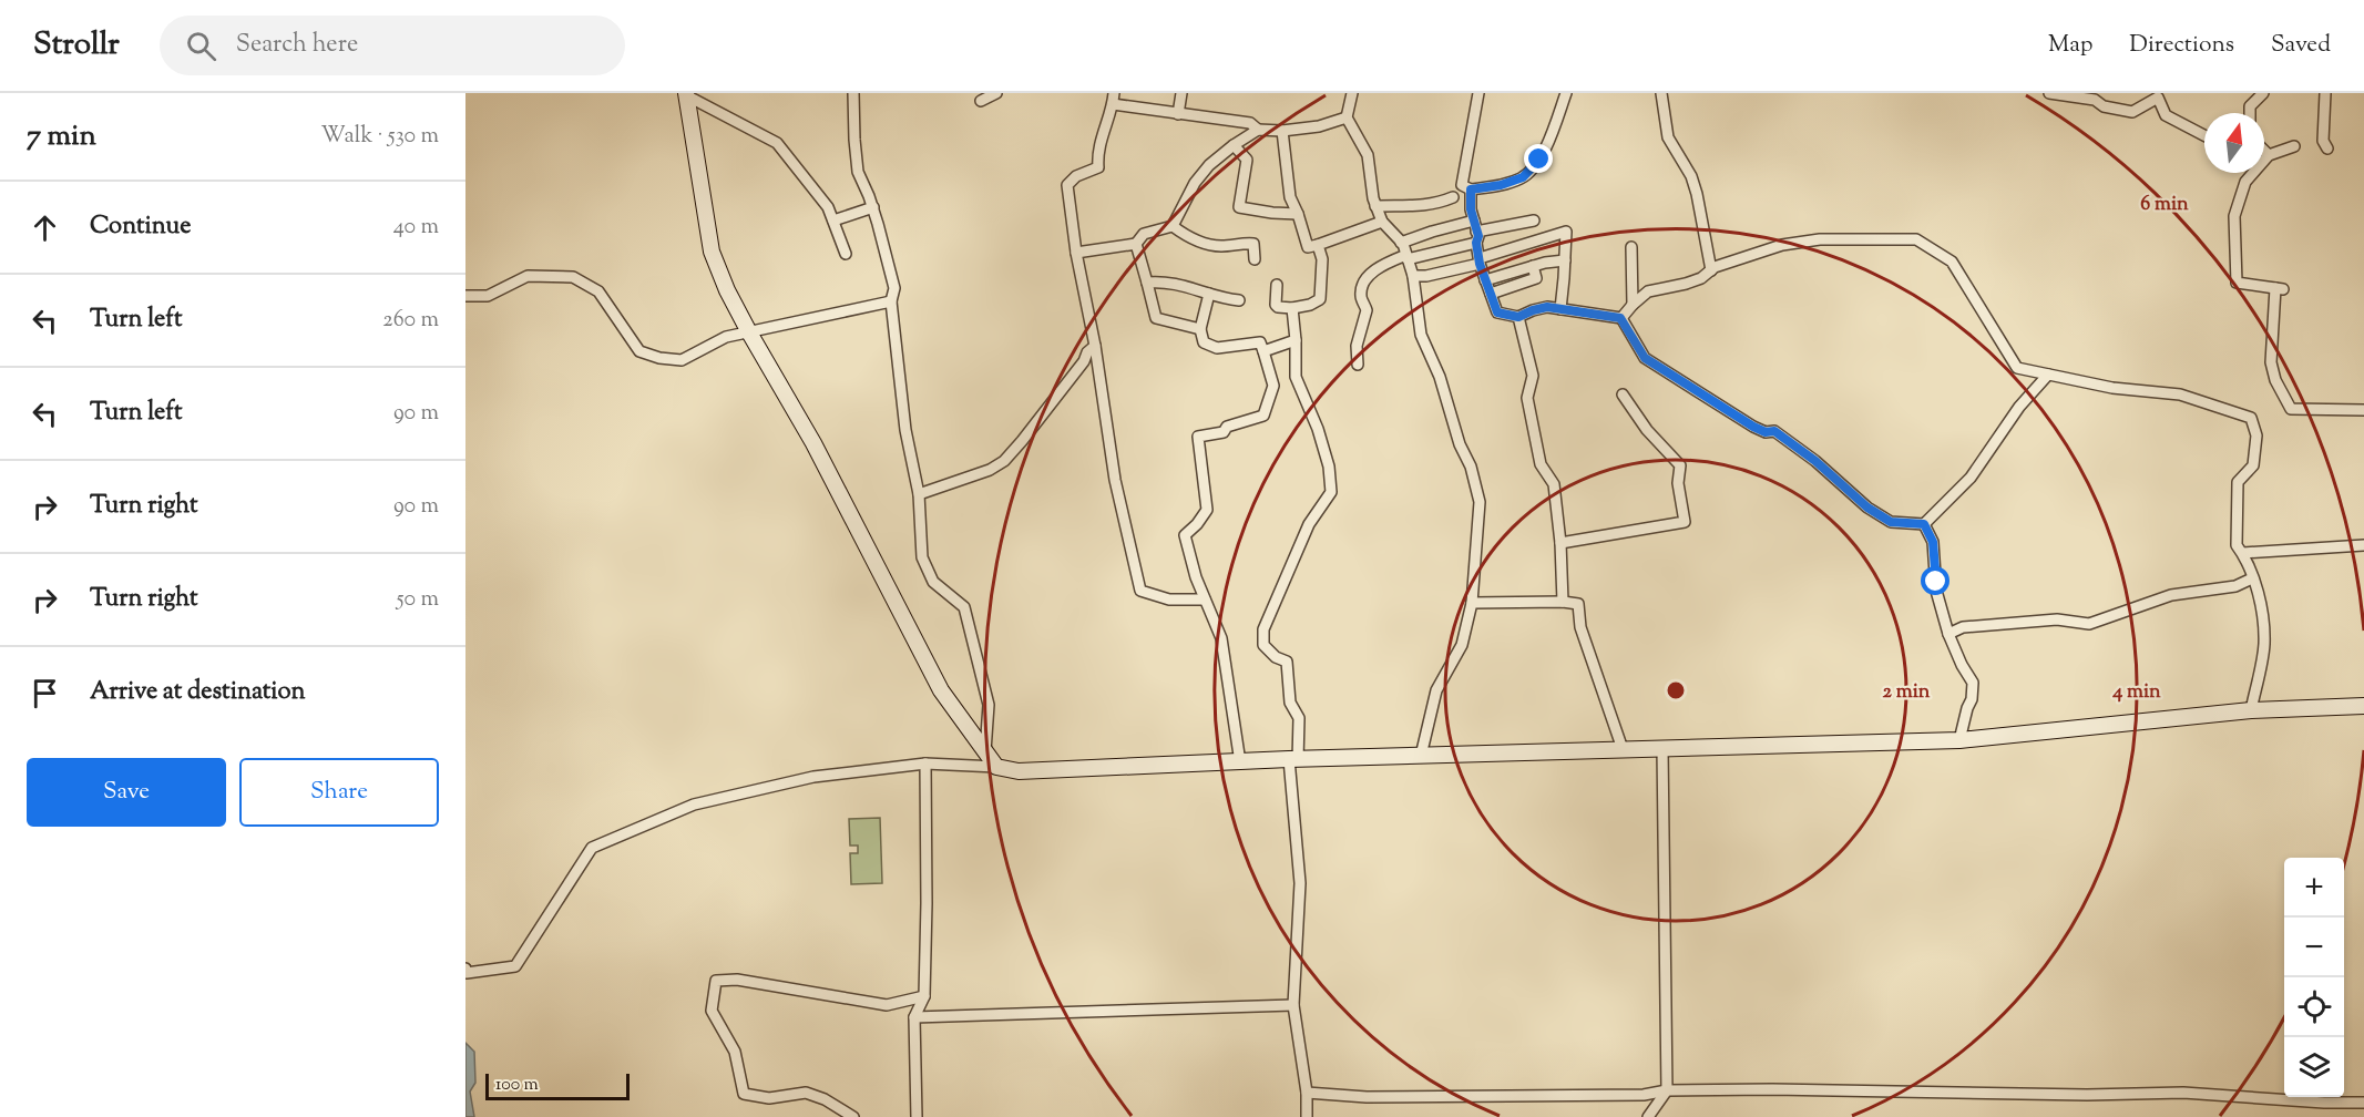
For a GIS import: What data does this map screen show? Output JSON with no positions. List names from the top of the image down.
{
  "scale_bar": "100 m",
  "north": "top",
  "page": {
    "header": "Strollr",
    "search": "Search here",
    "nav": ["Map", "Directions", "Saved"],
    "heading": ["7 min", "Walk · 530 m"],
    "list": [
      ["Continue", "40 m"],
      ["Turn left", "260 m"],
      ["Turn left", "90 m"],
      ["Turn right", "90 m"],
      ["Turn right", "50 m"],
      "Arrive at destination"
    ],
    "buttons": ["Save", "Share"],
    "map_buttons": ["+", "−"],
    "scale": "100 m"
  },
  "rings": ["6 min", "2 min", "4 min"]
}
